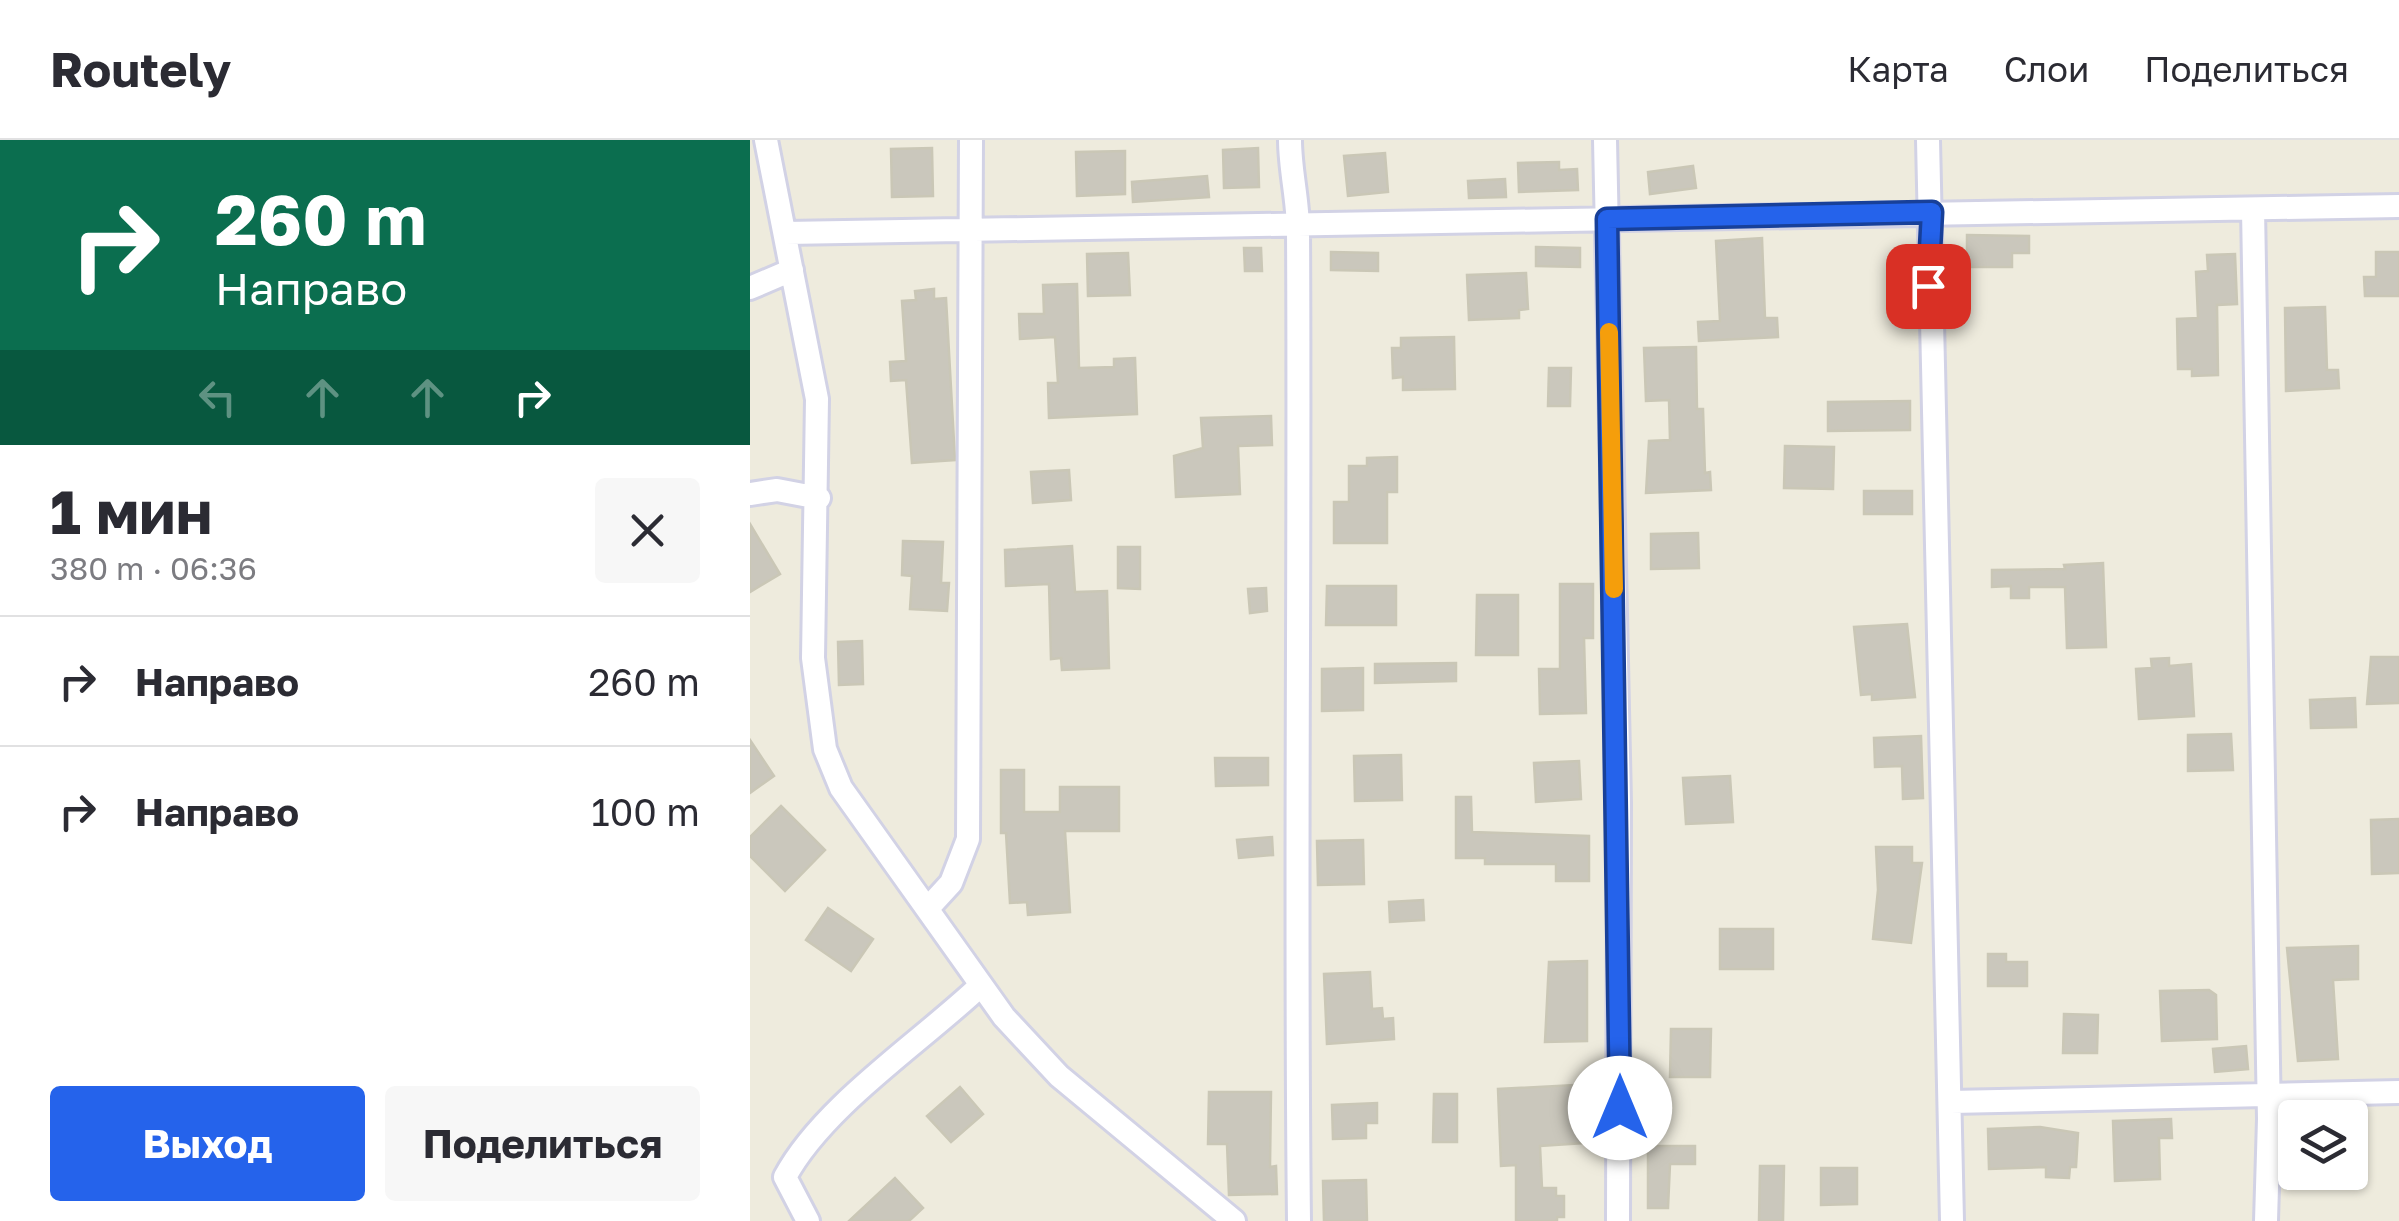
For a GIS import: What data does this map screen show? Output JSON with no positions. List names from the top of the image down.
{
  "page": {
    "header": "Routely",
    "nav": ["Карта", "Слои", "Поделиться"],
    "turn": ["260 m", "Направо"],
    "heading": ["1 мин", "380 m · 06:36"],
    "list": [
      {
        "name": "Направо",
        "value": "260 m"
      },
      {
        "name": "Направо",
        "value": "100 m"
      }
    ],
    "buttons": ["Выход", "Поделиться"]
  }
}
